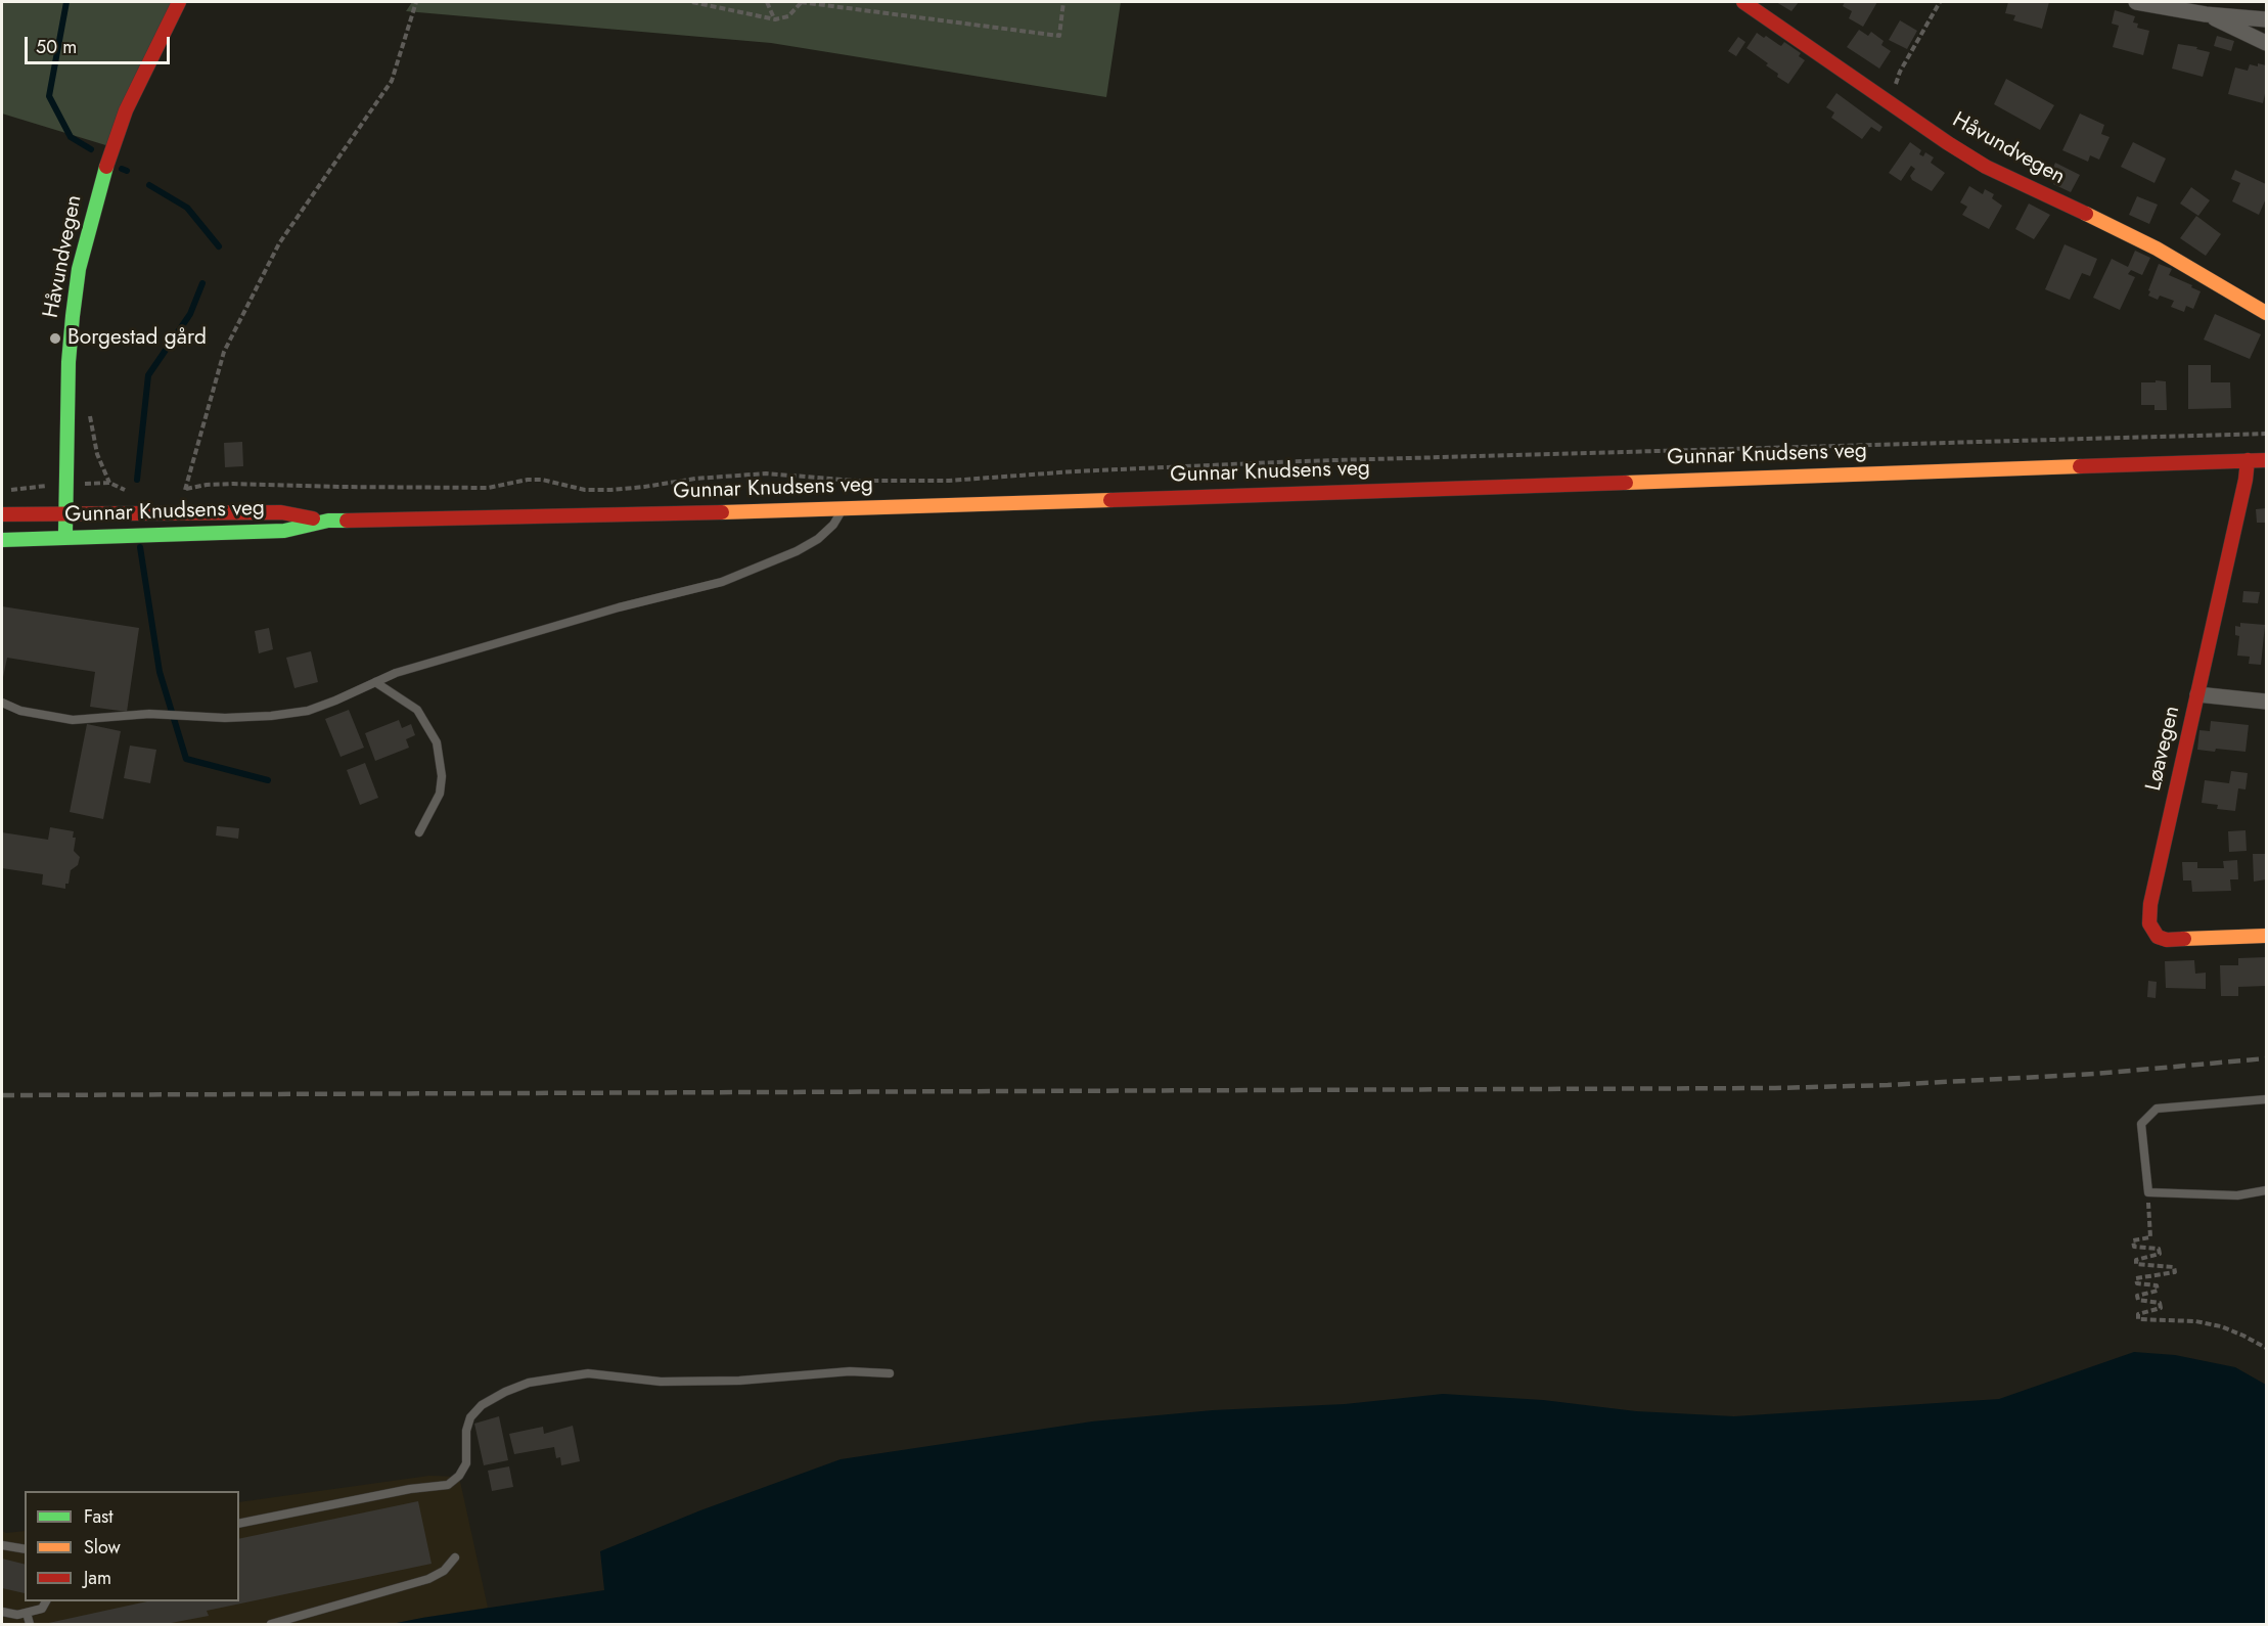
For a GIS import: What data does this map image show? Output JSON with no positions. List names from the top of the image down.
{
  "streets": {
    "main road": ["Håvundvegen", "Gunnar Knudsens veg", "Løavegen"]
  },
  "crossings": [
    ["Håvundvegen", "Gunnar Knudsens veg"],
    ["Gunnar Knudsens veg", "Løavegen"]
  ],
  "places": ["Borgestad gård"],
  "legend": ["Fast", "Slow", "Jam"],
  "scale_bar": "50 m"
}
